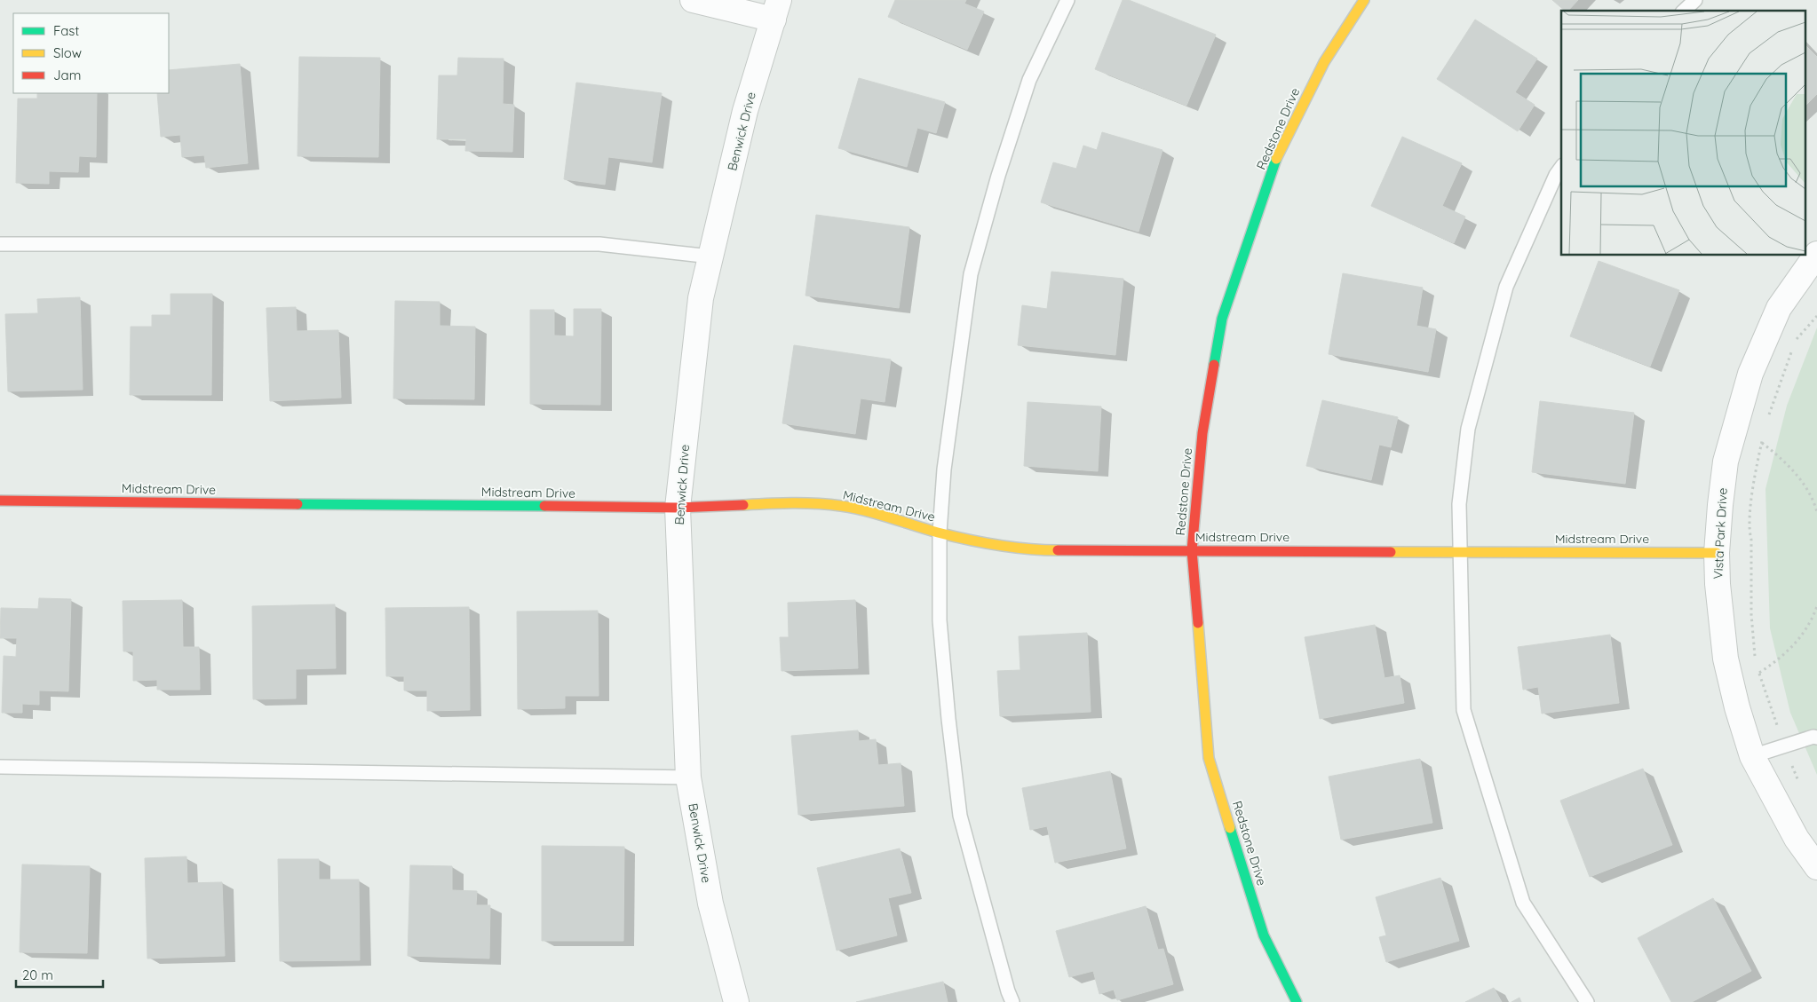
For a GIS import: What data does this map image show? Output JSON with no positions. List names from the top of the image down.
{
  "streets": {
    "street": [
      "Redstone Drive",
      "Benwick Drive",
      "Midstream Drive",
      "Vista Park Drive"
    ]
  },
  "crossings": [
    ["Redstone Drive", "Midstream Drive"],
    ["Benwick Drive", "Midstream Drive"],
    ["Midstream Drive", "Vista Park Drive"]
  ],
  "legend": ["Fast", "Slow", "Jam"],
  "scale_bar": "20 m"
}
